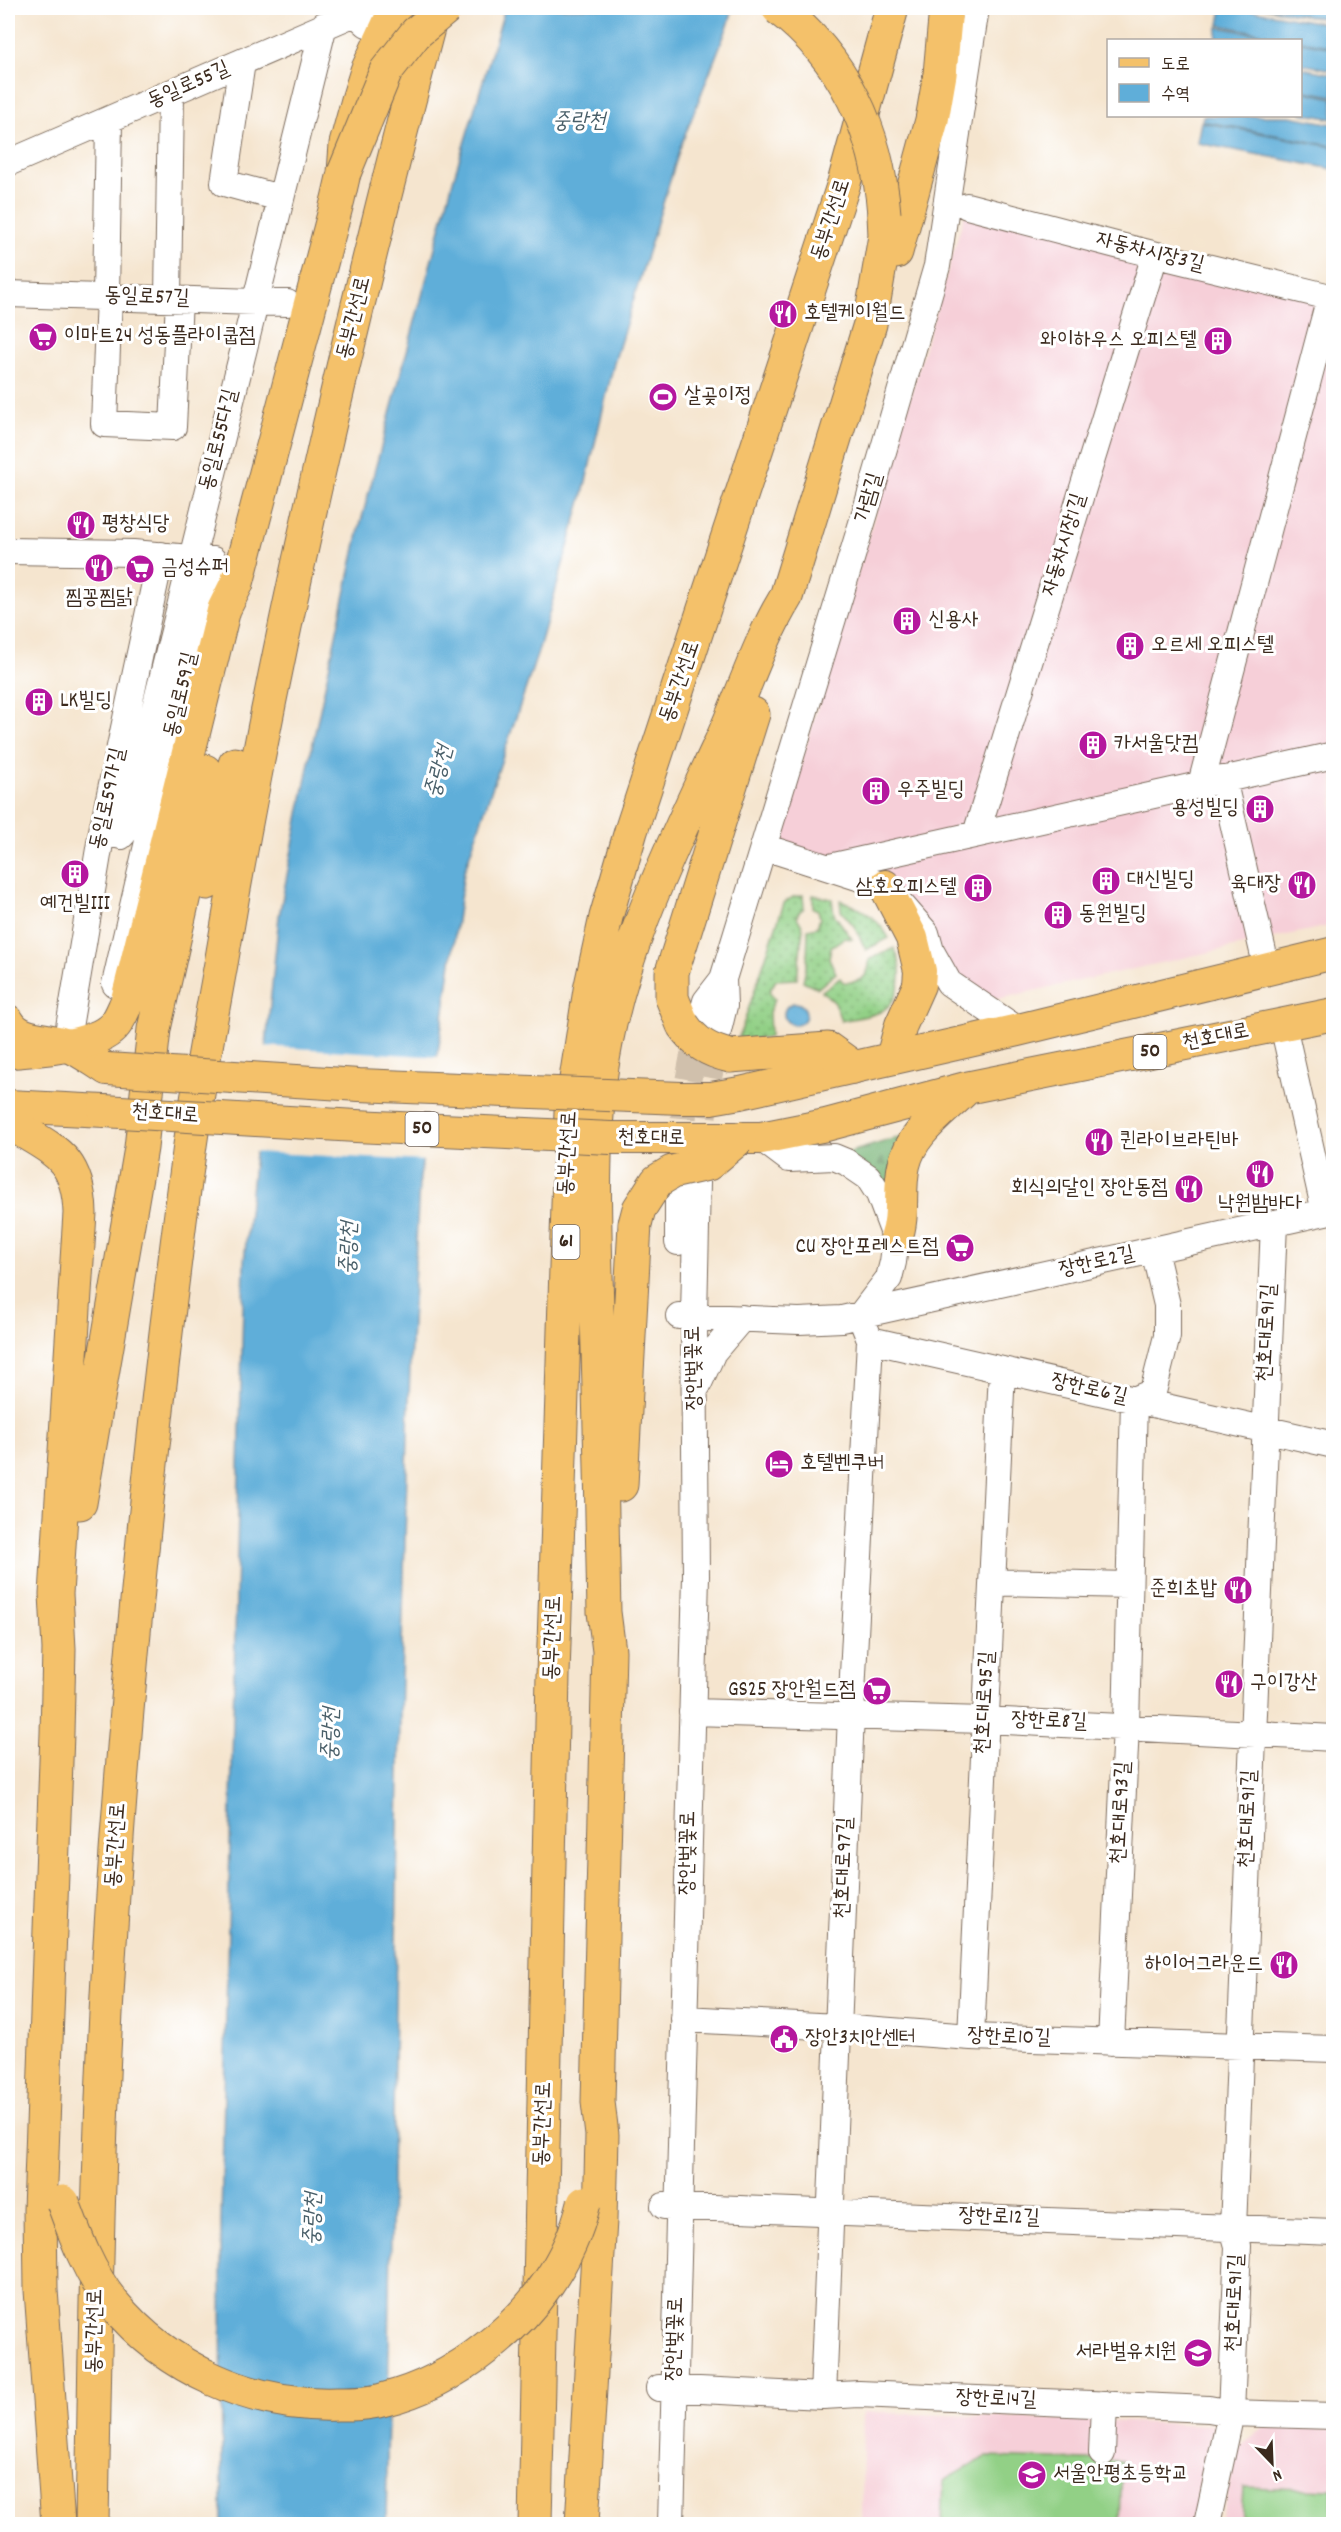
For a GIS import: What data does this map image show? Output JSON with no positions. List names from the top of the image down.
{
  "streets": {
    "highway": ["동부간선로", "61"],
    "main road": ["천호대로", "50"],
    "street": [
      "동일로55길",
      "자동차시장3길",
      "동일로57길",
      "동일로55다길",
      "가람길",
      "자동차시장1길",
      "동일로59길",
      "동일로59가길",
      "장한로2길",
      "천호대로91길",
      "장안벚꽃로",
      "장한로6길",
      "천호대로95길",
      "장한로8길",
      "천호대로93길",
      "천호대로97길",
      "장한로10길",
      "장한로12길",
      "장한로14길"
    ]
  },
  "crossings": [
    ["동일로55길", "동일로55다길"],
    ["자동차시장3길", "자동차시장1길"],
    ["동일로57길", "동일로55다길"],
    ["동일로55다길", "동일로59길"],
    ["동일로55다길", "동일로59가길"],
    ["동일로59길", "동일로59가길"],
    ["장한로2길", "천호대로91길"],
    ["천호대로91길", "장한로6길"],
    ["천호대로91길", "장한로8길"],
    ["천호대로91길", "장한로10길"],
    ["천호대로91길", "장한로12길"],
    ["천호대로91길", "장한로14길"],
    ["장안벚꽃로", "장한로8길"],
    ["장안벚꽃로", "장한로10길"],
    ["장안벚꽃로", "장한로12길"],
    ["장안벚꽃로", "장한로14길"],
    ["장한로6길", "천호대로95길"],
    ["장한로6길", "천호대로93길"],
    ["장한로6길", "천호대로97길"],
    ["천호대로95길", "장한로8길"],
    ["천호대로95길", "장한로10길"],
    ["장한로8길", "천호대로93길"],
    ["장한로8길", "천호대로97길"],
    ["천호대로93길", "장한로10길"],
    ["천호대로97길", "장한로10길"],
    ["천호대로97길", "장한로12길"],
    ["천호대로97길", "장한로14길"]
  ],
  "water": ["중랑천"],
  "places": {
    "restaurant": [
      "호텔케이월드",
      "평창식당",
      "찜꽁찜닭",
      "육대장",
      "퀸라이브라틴바",
      "낙원밤바다",
      "회식의달인 장안동점",
      "준희초밥",
      "구이강산",
      "하이어그라운드"
    ],
    "supermarket": [
      "이마트24 성동플라이쿱점",
      "금성슈퍼",
      "CU 장안포레스트점",
      "GS25 장안월드점"
    ],
    "building": [
      "와이하우스 오피스텔",
      "신용사",
      "오르세 오피스텔",
      "LK빌딩",
      "카서울닷컴",
      "우주빌딩",
      "용성빌딩",
      "예건빌III",
      "대신빌딩",
      "삼호오피스텔",
      "동원빌딩"
    ],
    "sports": ["살곶이정"],
    "hotel": ["호텔벤쿠버"],
    "public building": ["장안3치안센터"],
    "school or university": ["서라벌유치원", "서울안평초등학교"]
  },
  "legend": ["도로", "수역"],
  "north": "bottom right"
}
